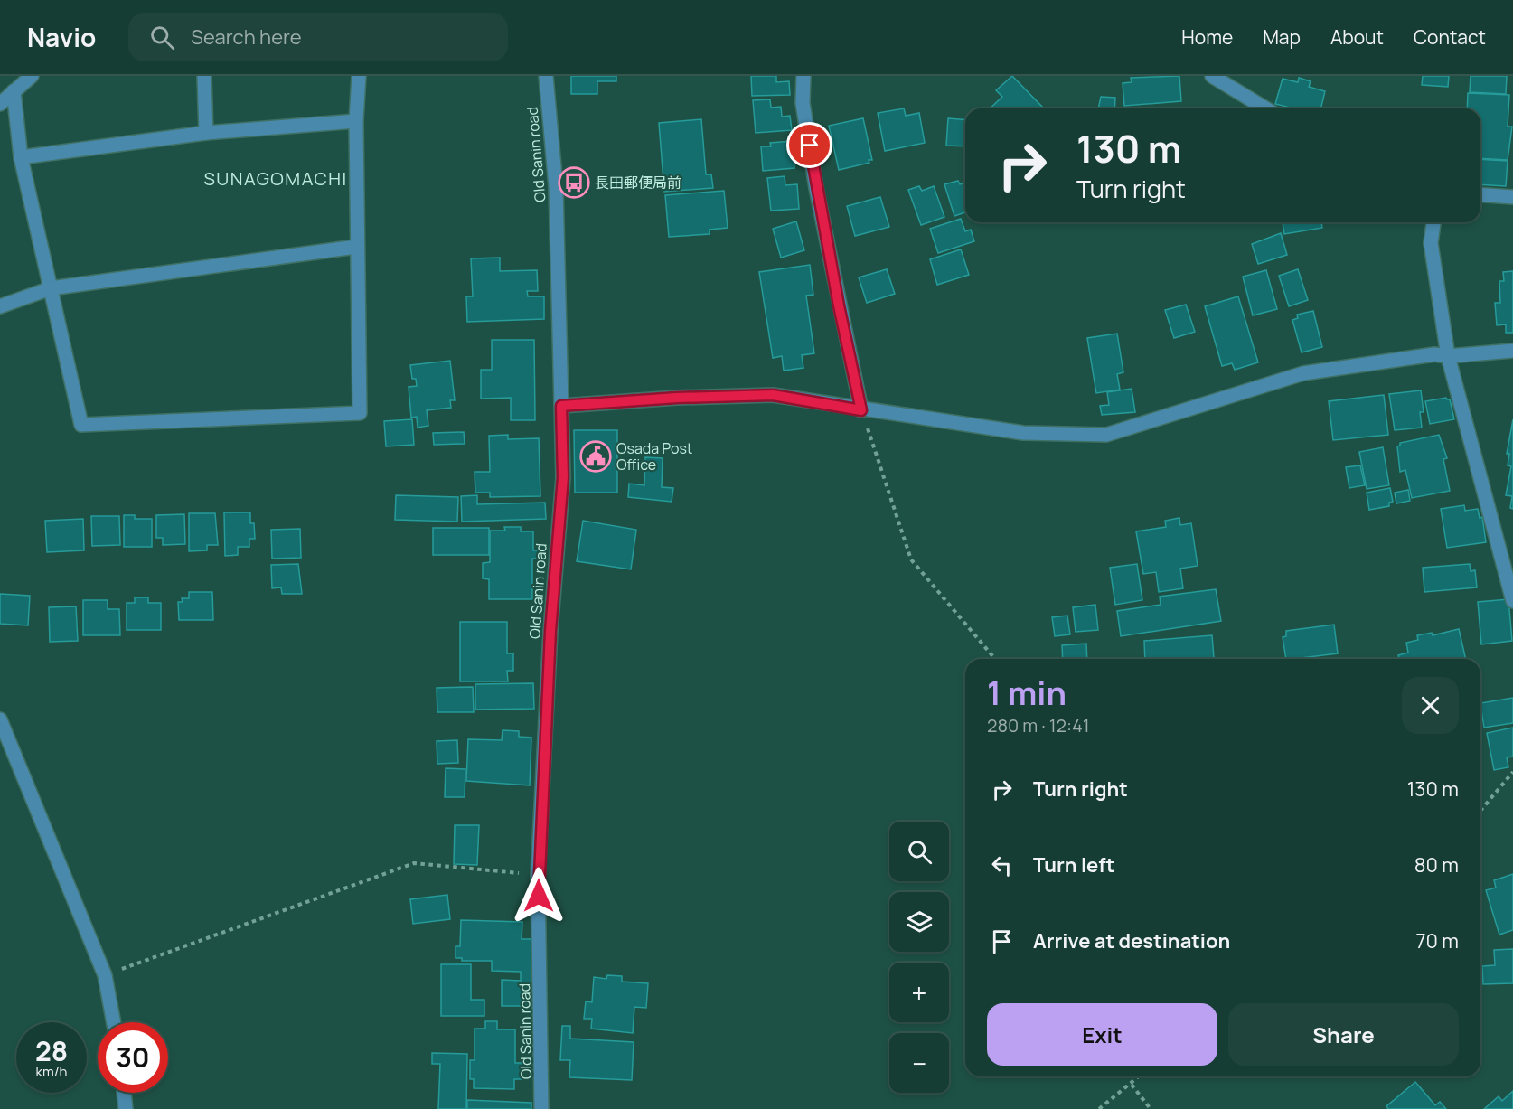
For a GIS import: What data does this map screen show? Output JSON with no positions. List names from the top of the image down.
{
  "streets": {
    "street": ["Old Sanin road"]
  },
  "districts": ["SUNAGOMACHI"],
  "places": {
    "bus stop": ["長田郵便局前"],
    "public building": ["Osada Post Office"]
  },
  "page": {
    "header": "Navio",
    "search": "Search here",
    "nav": [
      "Home",
      "Map",
      "About",
      "Contact"
    ],
    "turn": ["130 m", "Turn right"],
    "heading": ["1 min", "280 m · 12:41"],
    "list": [
      {
        "name": "Turn right",
        "value": "130 m"
      },
      {
        "name": "Turn left",
        "value": "80 m"
      },
      {
        "name": "Arrive at destination",
        "value": "70 m"
      }
    ],
    "map_buttons": ["+", "−"],
    "buttons": ["Exit", "Share"],
    "speed": "28 km/h",
    "limit": "30"
  }
}
